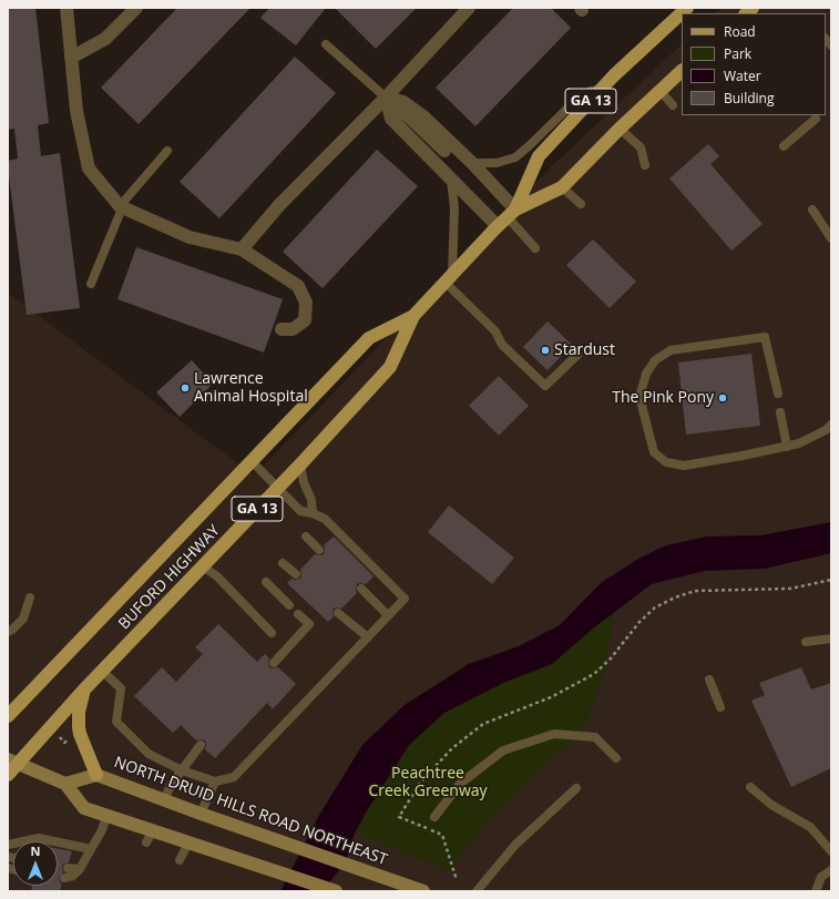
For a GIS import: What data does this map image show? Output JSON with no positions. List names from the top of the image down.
{
  "streets": {
    "main road": ["GA 13", "BUFORD HIGHWAY", "NORTH DRUID HILLS ROAD NORTHEAST"]
  },
  "parks": ["Peachtree Creek Greenway"],
  "places": ["Stardust", "Lawrence Animal Hospital", "The Pink Pony"],
  "legend": [
    "Road",
    "Park",
    "Water",
    "Building"
  ],
  "north": "top"
}
